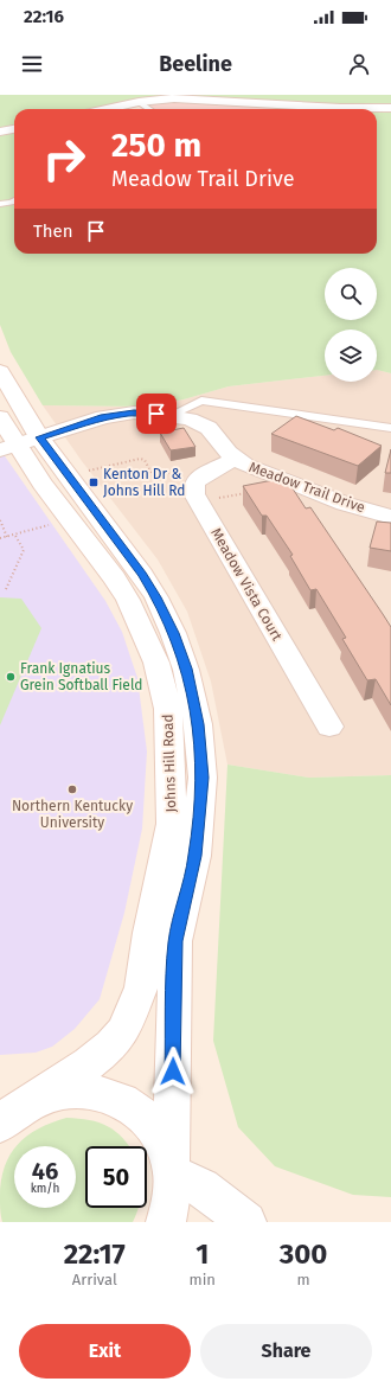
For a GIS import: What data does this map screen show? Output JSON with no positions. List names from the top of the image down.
{
  "streets": {
    "main road": ["Meadow Trail Drive", "Meadow Vista Court", "Johns Hill Road"]
  },
  "crossings": [
    ["Meadow Trail Drive", "Johns Hill Road"]
  ],
  "places": {
    "transit": ["Kenton Dr & Johns Hill Rd"],
    "other": ["Frank Ignatius Grein Softball Field", "Northern Kentucky University"]
  },
  "page": {
    "status": "22:16",
    "header": "Beeline",
    "turn": ["250 m", "Meadow Trail Drive"],
    "then": "Then",
    "speed": "46 km/h",
    "limit": "50",
    "eta": [
      "22:17",
      "Arrival",
      "1",
      "min",
      "300",
      "m"
    ],
    "buttons": ["Exit", "Share"]
  }
}
